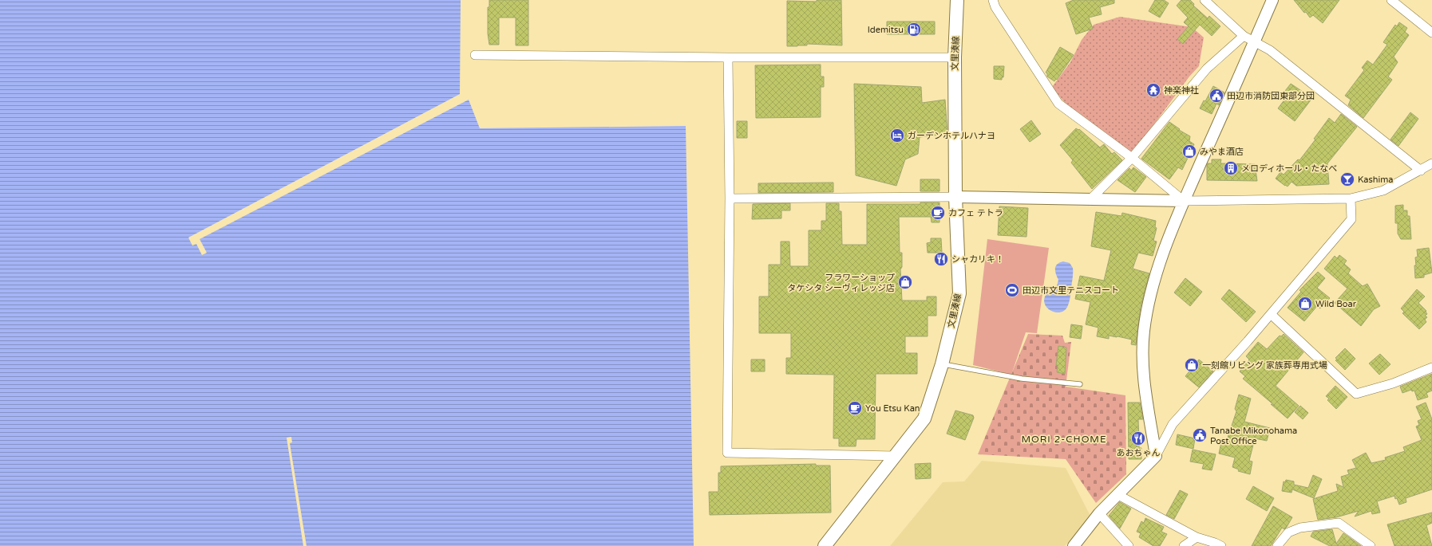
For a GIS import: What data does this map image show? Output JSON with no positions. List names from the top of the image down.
{
  "streets": {
    "main road": ["文里湊線"]
  },
  "districts": ["MORI 2-CHOME"],
  "places": {
    "fuel station": ["Idemitsu"],
    "temple": ["神楽神社"],
    "public building": ["田辺市消防団東部分団", "Tanabe Mikonohama Post Office"],
    "hotel": ["ガーデンホテルハナヨ"],
    "shop": [
      "みやま酒店",
      "フラワーショップ タケシタ シーヴィレッジ店",
      "Wild Boar",
      "一刻館リビング 家族葬専用式場"
    ],
    "building": ["メロディホール・たなべ"],
    "bar": ["Kashima"],
    "cafe": ["カフェ テトラ", "You Etsu Kan"],
    "restaurant": ["シャカリキ！", "あおちゃん"],
    "sports": ["田辺市文里テニスコート"]
  }
}
